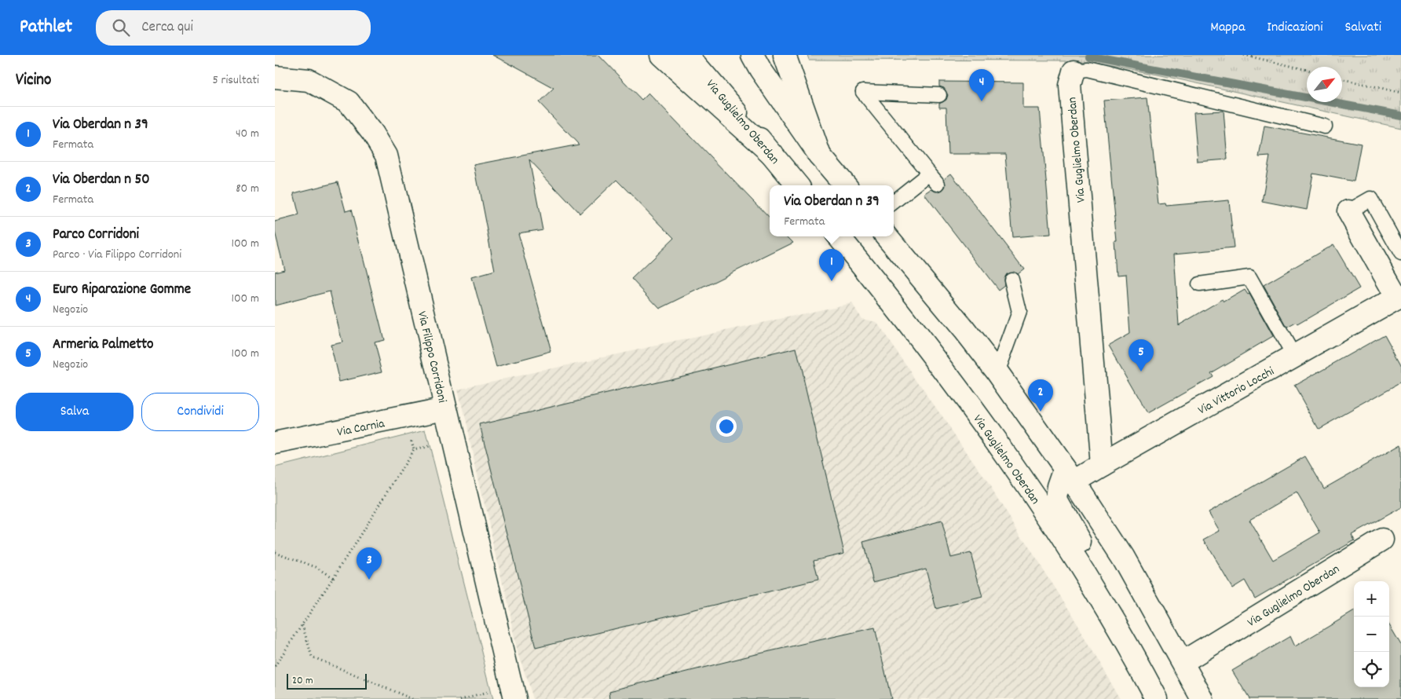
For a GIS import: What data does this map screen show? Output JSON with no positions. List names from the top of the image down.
{
  "streets": {
    "main road": [
      "Via Guglielmo Oberdan",
      "Via Filippo Corridoni",
      "Via Vittorio Locchi",
      "Via Carnia"
    ]
  },
  "crossings": [
    ["Via Guglielmo Oberdan", "Via Vittorio Locchi"],
    ["Via Filippo Corridoni", "Via Carnia"]
  ],
  "scale_bar": "20 m",
  "north": "top right",
  "page": {
    "header": "Pathlet",
    "search": "Cerca qui",
    "nav": ["Mappa", "Indicazioni", "Salvati"],
    "heading": ["Vicino", "5 risultati"],
    "pins": [
      "4",
      "1",
      "5",
      "2",
      "3"
    ],
    "list": [
      {
        "mark": "1",
        "name": "Via Oberdan n 39",
        "note": "Fermata",
        "value": "40 m"
      },
      {
        "mark": "2",
        "name": "Via Oberdan n 50",
        "note": "Fermata",
        "value": "80 m"
      },
      {
        "mark": "3",
        "name": "Parco Corridoni",
        "note": "Parco · Via Filippo Corridoni",
        "value": "100 m"
      },
      {
        "mark": "4",
        "name": "Euro Riparazione Gomme",
        "note": "Negozio",
        "value": "100 m"
      },
      {
        "mark": "5",
        "name": "Armeria Palmetto",
        "note": "Negozio",
        "value": "100 m"
      }
    ],
    "popup": ["Via Oberdan n 39", "Fermata"],
    "buttons": ["Salva", "Condividi"],
    "map_buttons": ["+", "−"],
    "scale": "20 m"
  }
}
